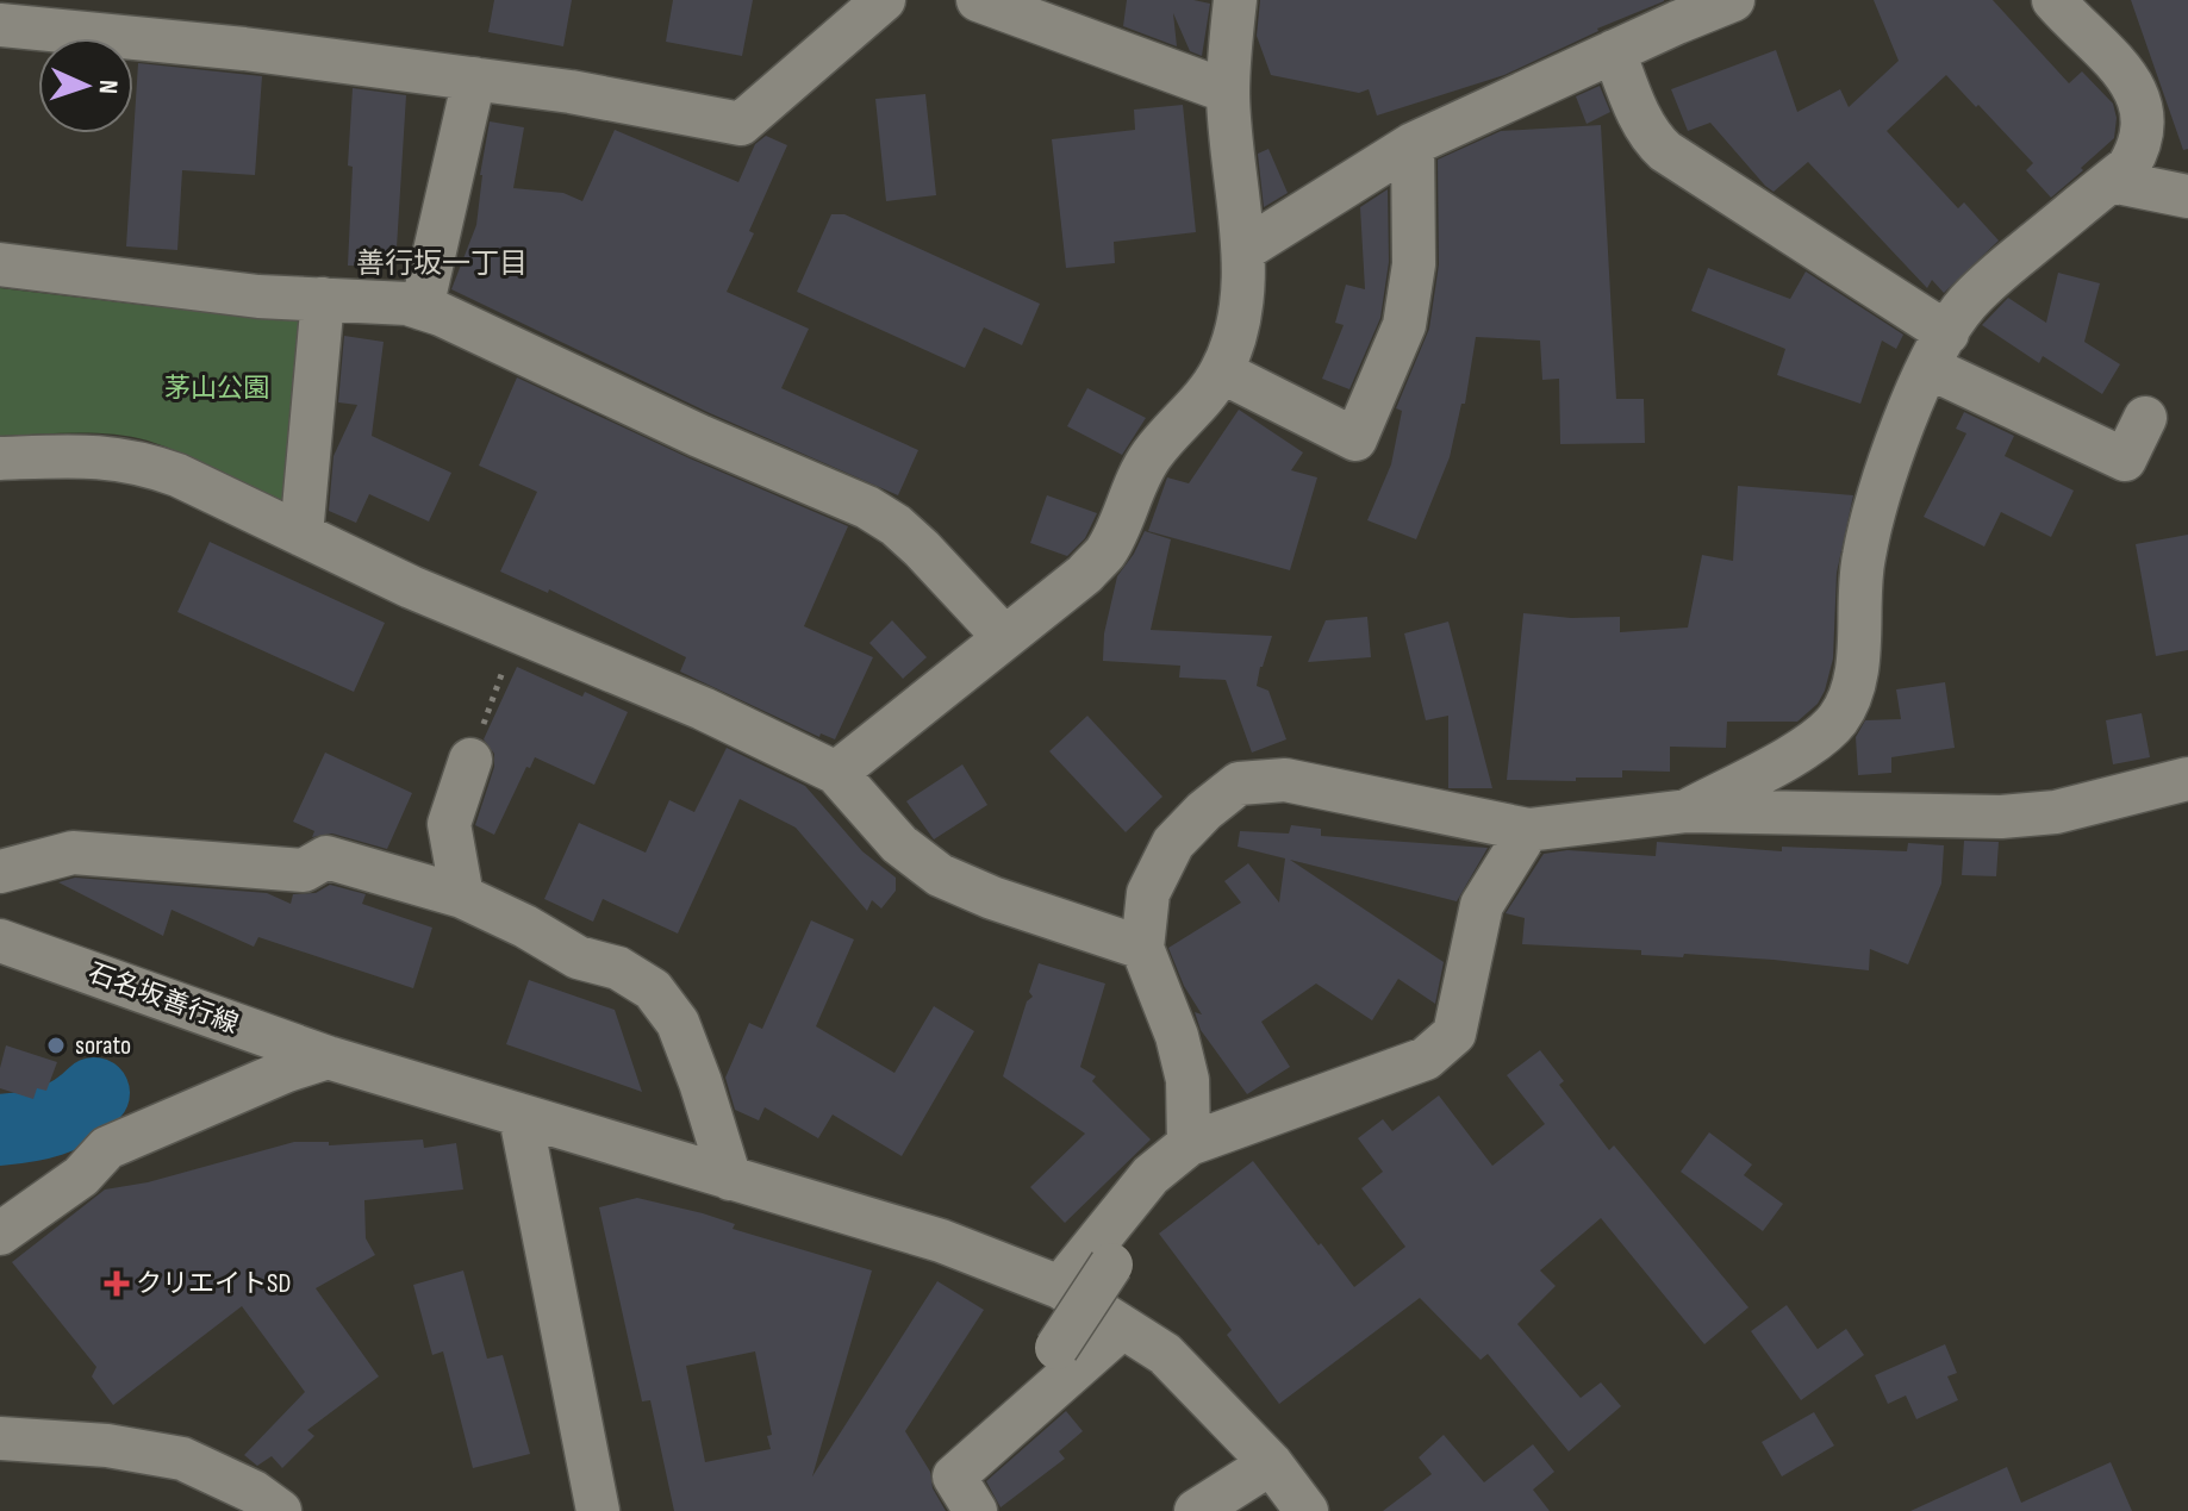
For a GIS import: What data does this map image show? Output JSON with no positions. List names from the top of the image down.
{
  "streets": {
    "street": ["石名坂善行線"]
  },
  "districts": ["善行坂一丁目"],
  "parks": ["茅山公園"],
  "places": {
    "other": ["sorato"],
    "health": ["クリエイトSD"]
  },
  "north": "right"
}
